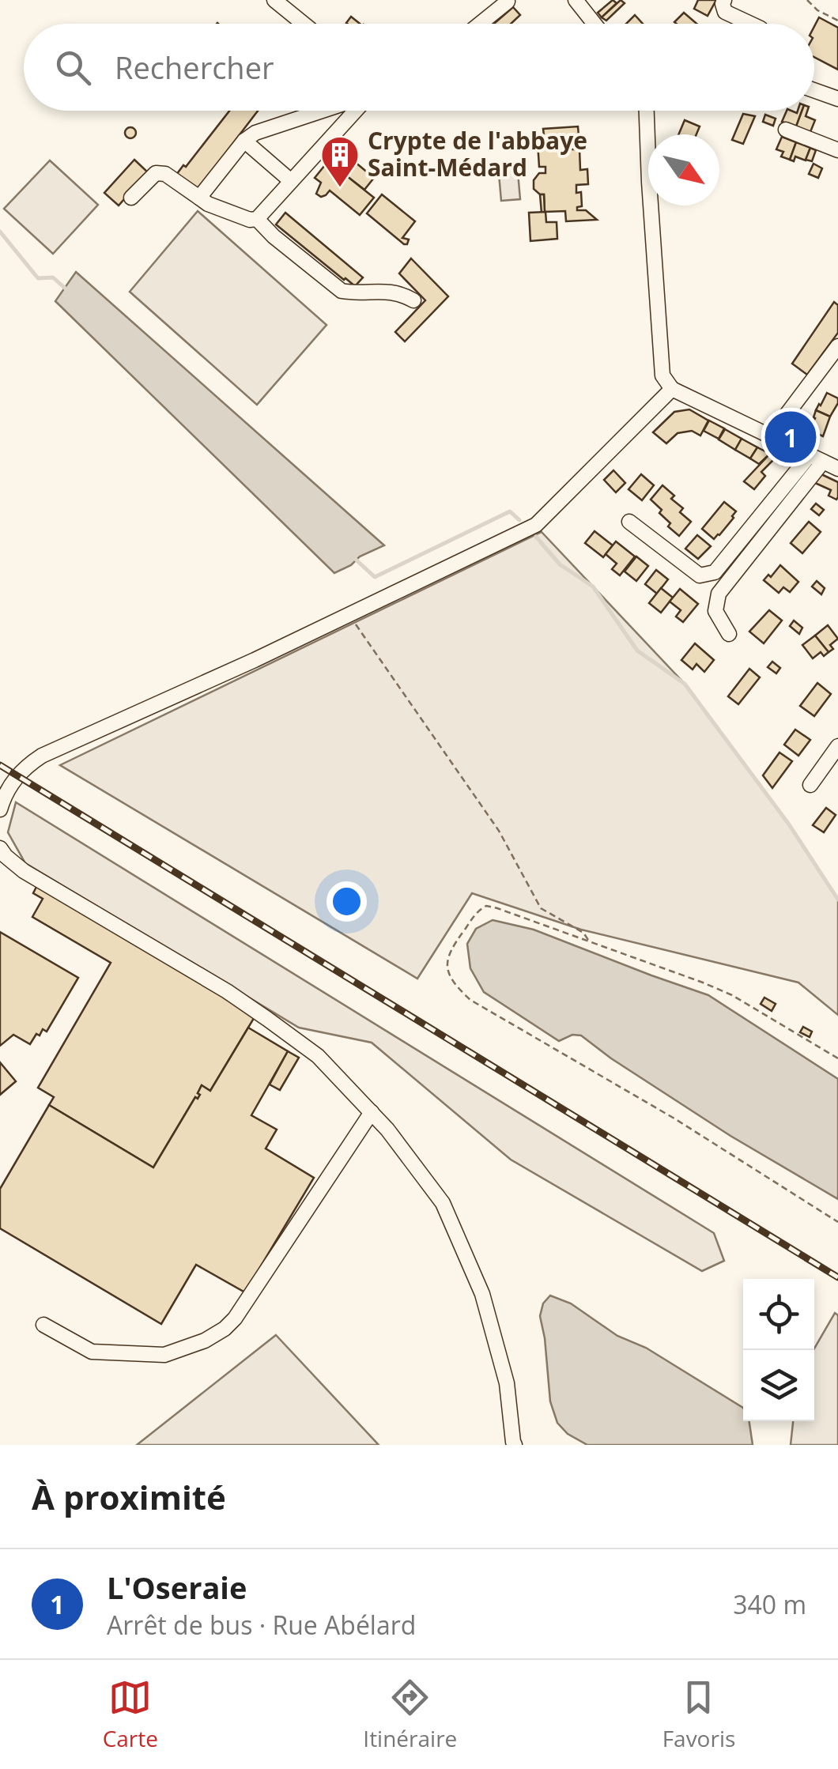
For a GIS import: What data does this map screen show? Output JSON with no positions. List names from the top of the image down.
{
  "places": {
    "building": ["Crypte de l'abbaye Saint-Médard"]
  },
  "north": "bottom right",
  "page": {
    "search": "Rechercher",
    "pins": "1",
    "heading": "À proximité",
    "list": [
      {
        "mark": "1",
        "name": "L'Oseraie",
        "note": "Arrêt de bus · Rue Abélard",
        "value": "340 m"
      }
    ],
    "nav": ["Carte", "Itinéraire", "Favoris"]
  }
}
